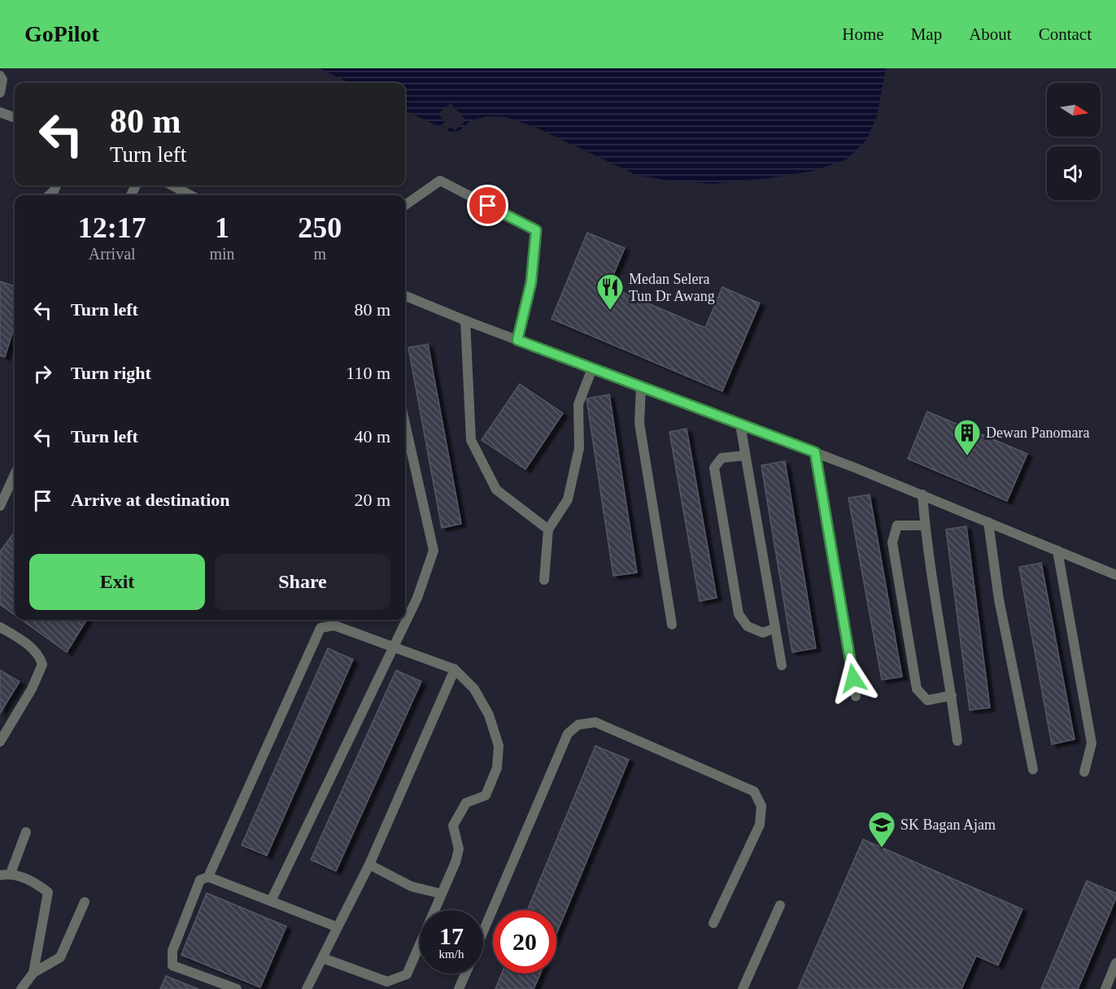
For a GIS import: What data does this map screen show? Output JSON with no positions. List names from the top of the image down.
{
  "places": {
    "restaurant": ["Medan Selera Tun Dr Awang"],
    "building": ["Dewan Panomara"],
    "school or university": ["SK Bagan Ajam"]
  },
  "north": "right",
  "page": {
    "header": "GoPilot",
    "nav": [
      "Home",
      "Map",
      "About",
      "Contact"
    ],
    "turn": ["80 m", "Turn left"],
    "eta": [
      "12:17",
      "Arrival",
      "1",
      "min",
      "250",
      "m"
    ],
    "list": [
      {
        "name": "Turn left",
        "value": "80 m"
      },
      {
        "name": "Turn right",
        "value": "110 m"
      },
      {
        "name": "Turn left",
        "value": "40 m"
      },
      {
        "name": "Arrive at destination",
        "value": "20 m"
      }
    ],
    "buttons": ["Exit", "Share"],
    "speed": "17 km/h",
    "limit": "20"
  }
}
